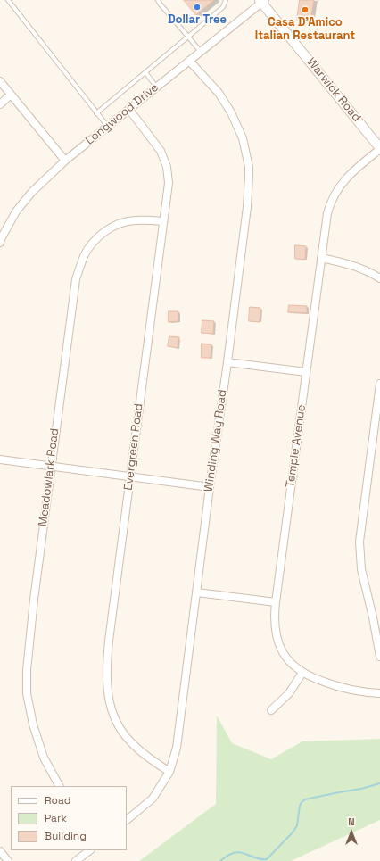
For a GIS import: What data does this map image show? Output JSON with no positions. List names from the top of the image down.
{
  "streets": {
    "street": [
      "Warwick Road",
      "Longwood Drive",
      "Winding Way Road",
      "Temple Avenue",
      "Evergreen Road",
      "Meadowlark Road"
    ]
  },
  "crossings": [
    ["Warwick Road", "Longwood Drive"],
    ["Warwick Road", "Temple Avenue"],
    ["Longwood Drive", "Winding Way Road"],
    ["Longwood Drive", "Evergreen Road"],
    ["Winding Way Road", "Evergreen Road"],
    ["Evergreen Road", "Meadowlark Road"]
  ],
  "places": ["Dollar Tree", "Casa D'Amico Italian Restaurant"],
  "legend": ["Road", "Park", "Building"],
  "north": "top"
}
